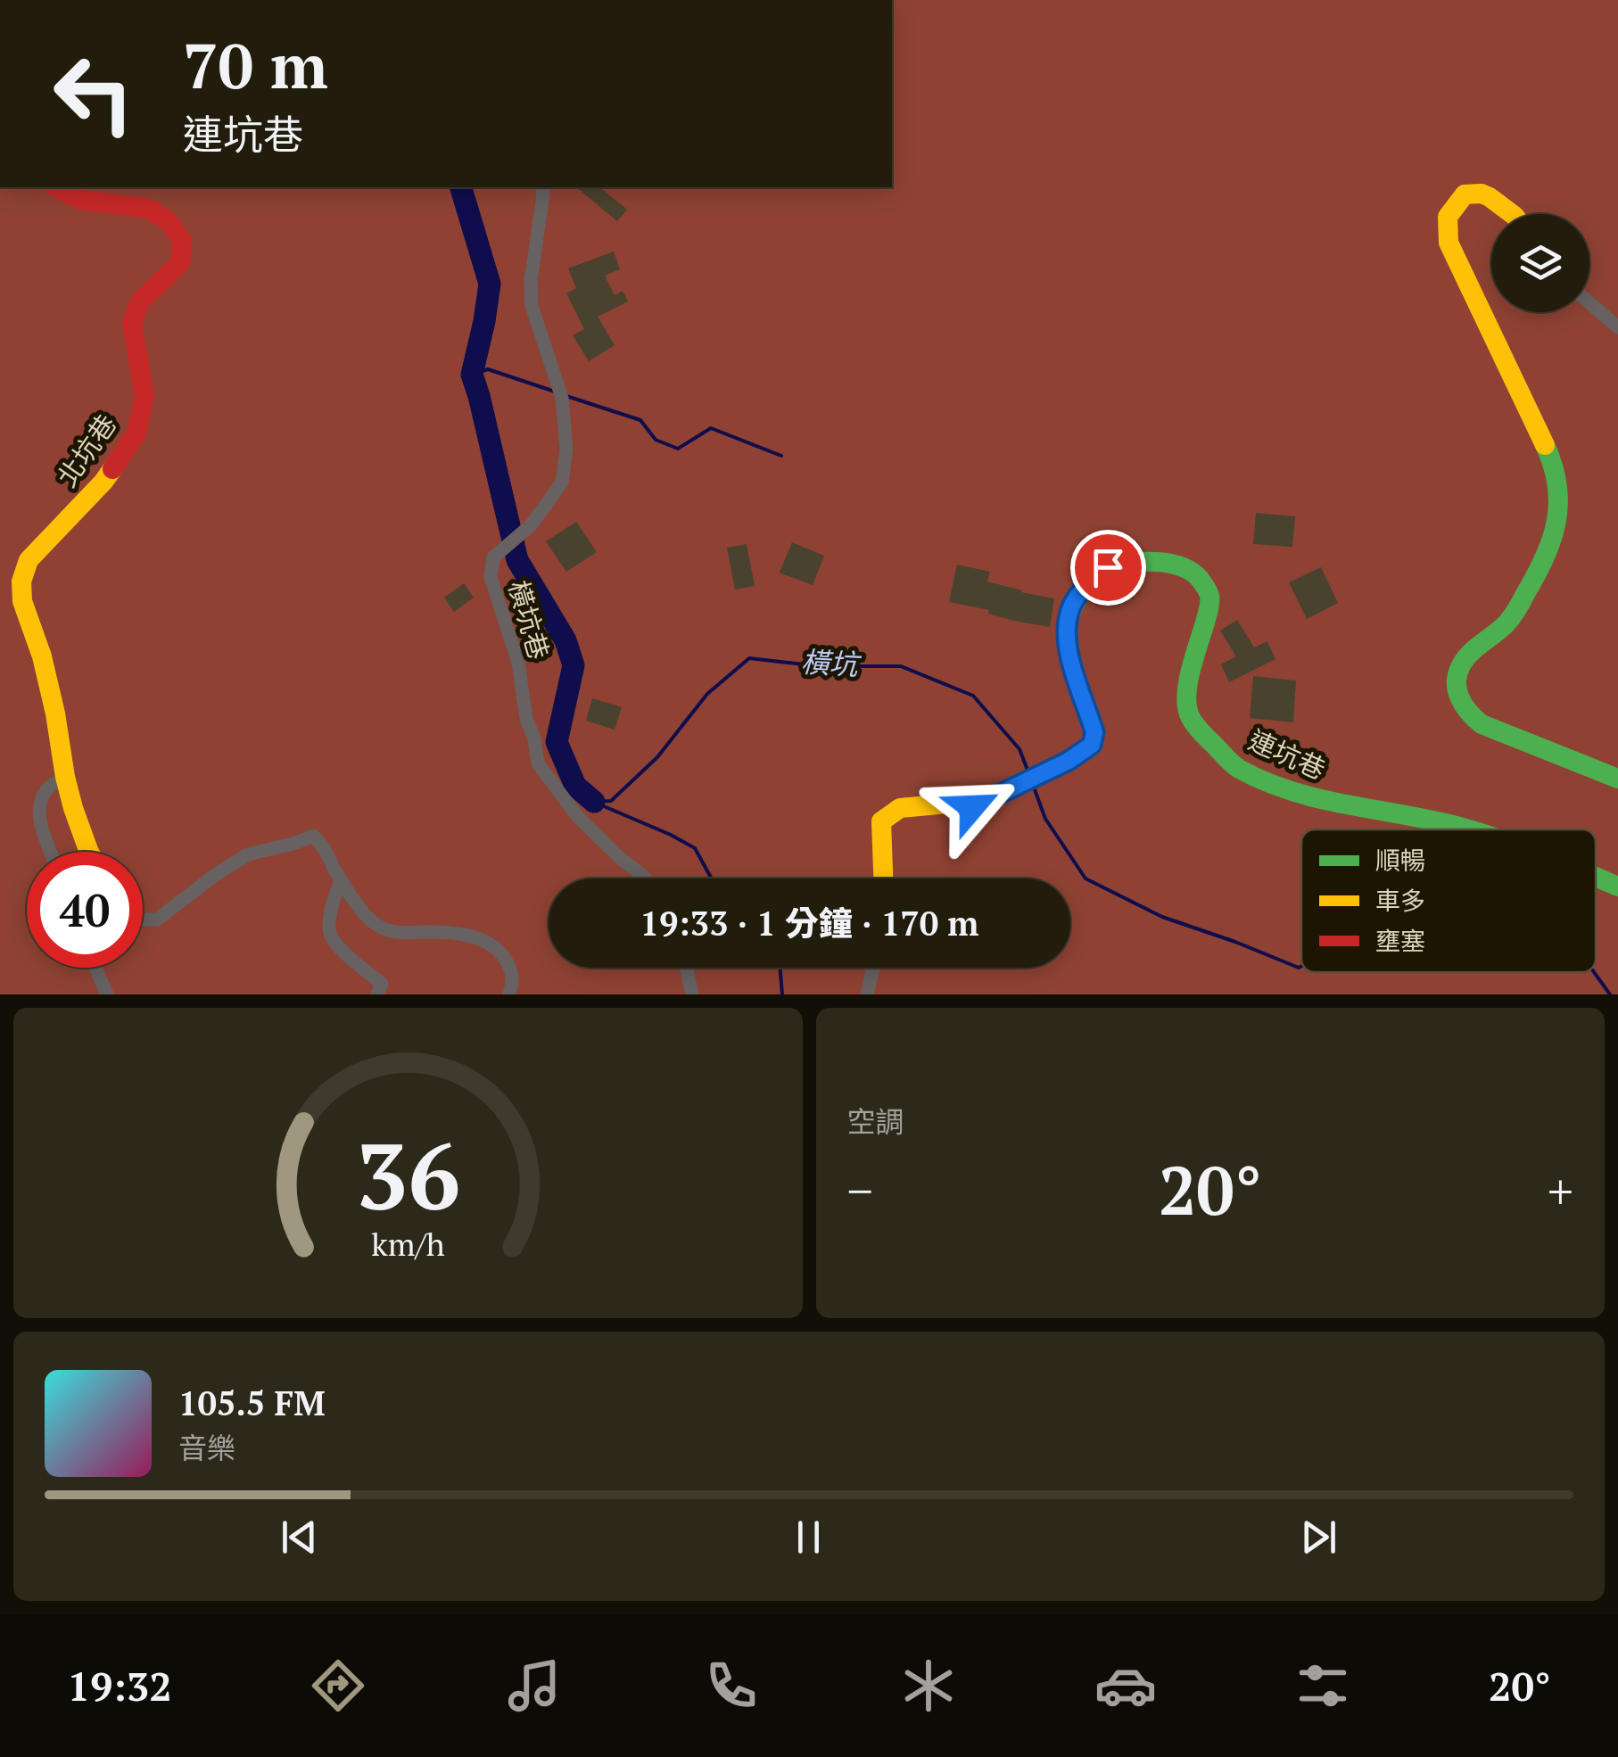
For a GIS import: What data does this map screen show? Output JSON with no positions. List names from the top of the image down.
{
  "streets": {
    "street": ["北坑巷", "橫坑巷", "連坑巷"]
  },
  "water": ["橫坑"],
  "legend": ["順暢", "車多", "壅塞"],
  "page": {
    "turn": ["70 m", "連坑巷"],
    "limit": "40",
    "trip": "19:33 · 1 分鐘 · 170 m",
    "tile": "空調",
    "heat": ["−", "20°", "+"],
    "song": ["105.5 FM", "音樂"],
    "tabs": ["19:32", "20°"],
    "gauge": ["36", "km/h"]
  }
}
